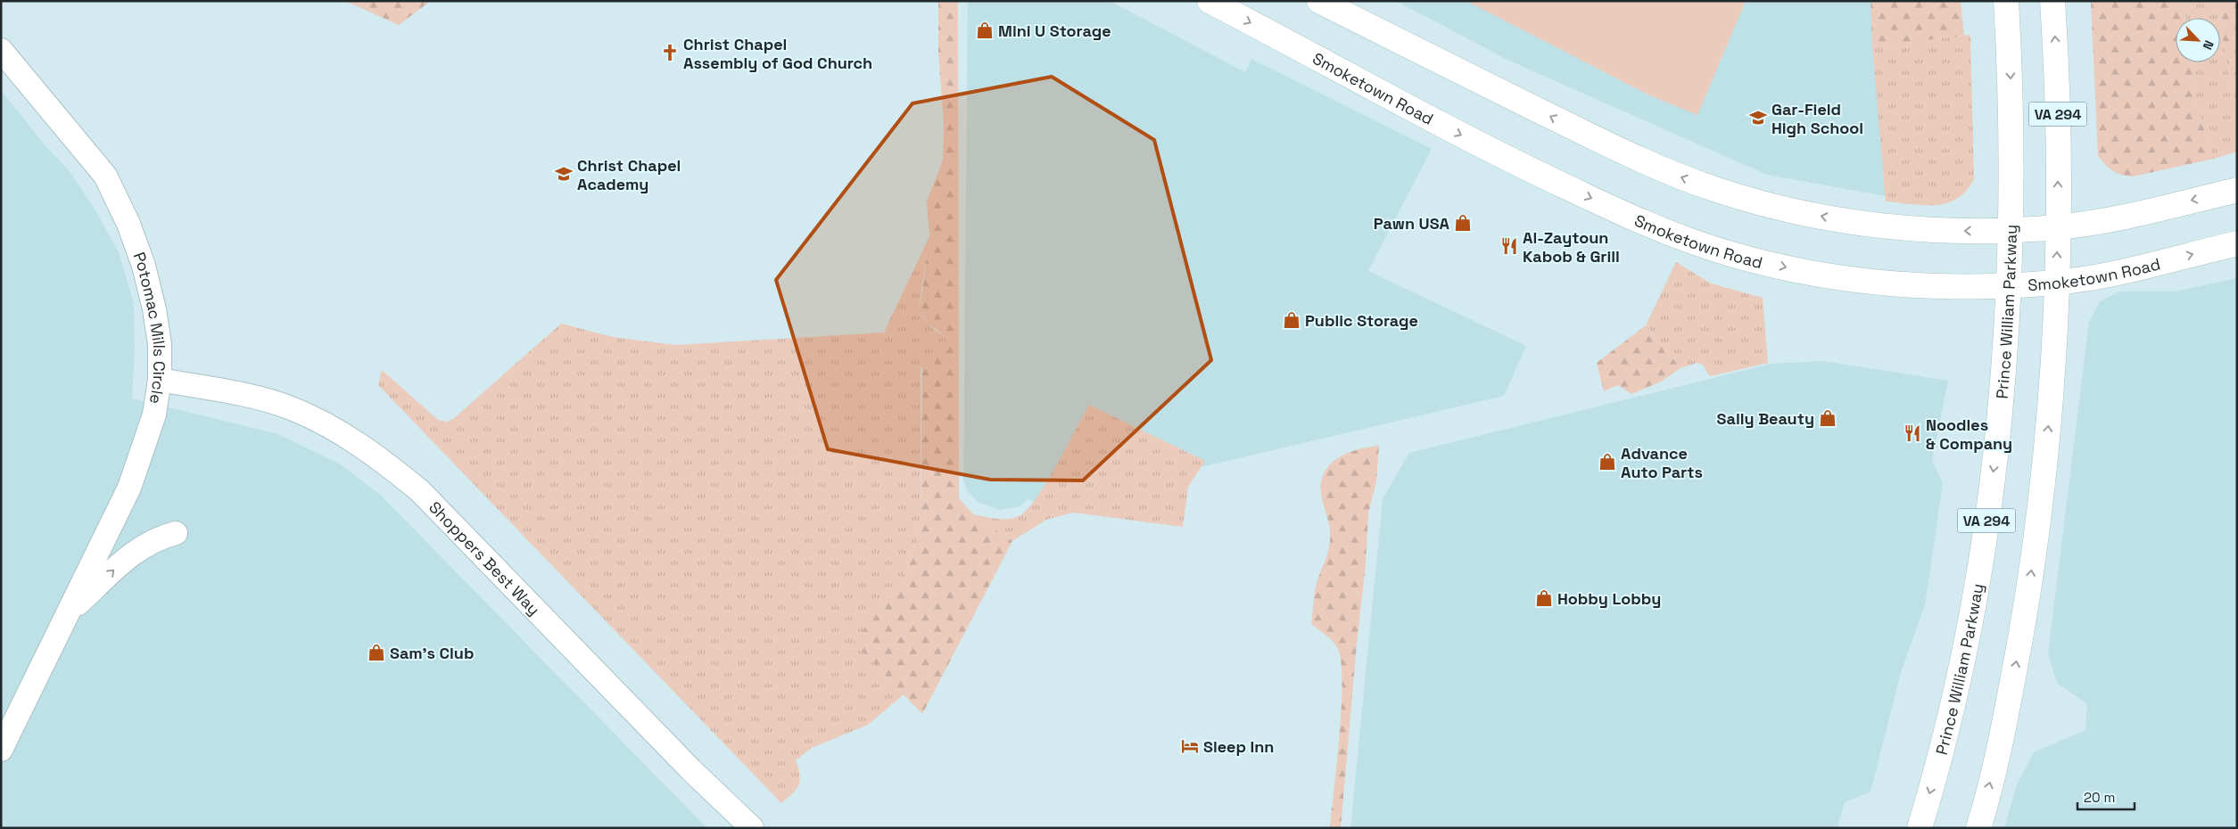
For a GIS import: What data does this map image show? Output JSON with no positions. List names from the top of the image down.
{
  "streets": {
    "main road": ["Smoketown Road", "VA 294", "Prince William Parkway"],
    "street": ["Potomac Mills Circle", "Shoppers Best Way"]
  },
  "crossings": [
    ["Smoketown Road", "VA 294"],
    ["Smoketown Road", "Prince William Parkway"],
    ["Potomac Mills Circle", "Shoppers Best Way"]
  ],
  "places": {
    "shop": [
      "Mini U Storage",
      "Pawn USA",
      "Public Storage",
      "Sally Beauty",
      "Advance Auto Parts",
      "Hobby Lobby",
      "Sam's Club"
    ],
    "church": ["Christ Chapel Assembly of God Church"],
    "school or university": ["Gar-Field High School", "Christ Chapel Academy"],
    "restaurant": ["Al-Zaytoun Kabob & Grill", "Noodles & Company"],
    "hotel": ["Sleep Inn"]
  },
  "scale_bar": "20 m",
  "north": "bottom right"
}
